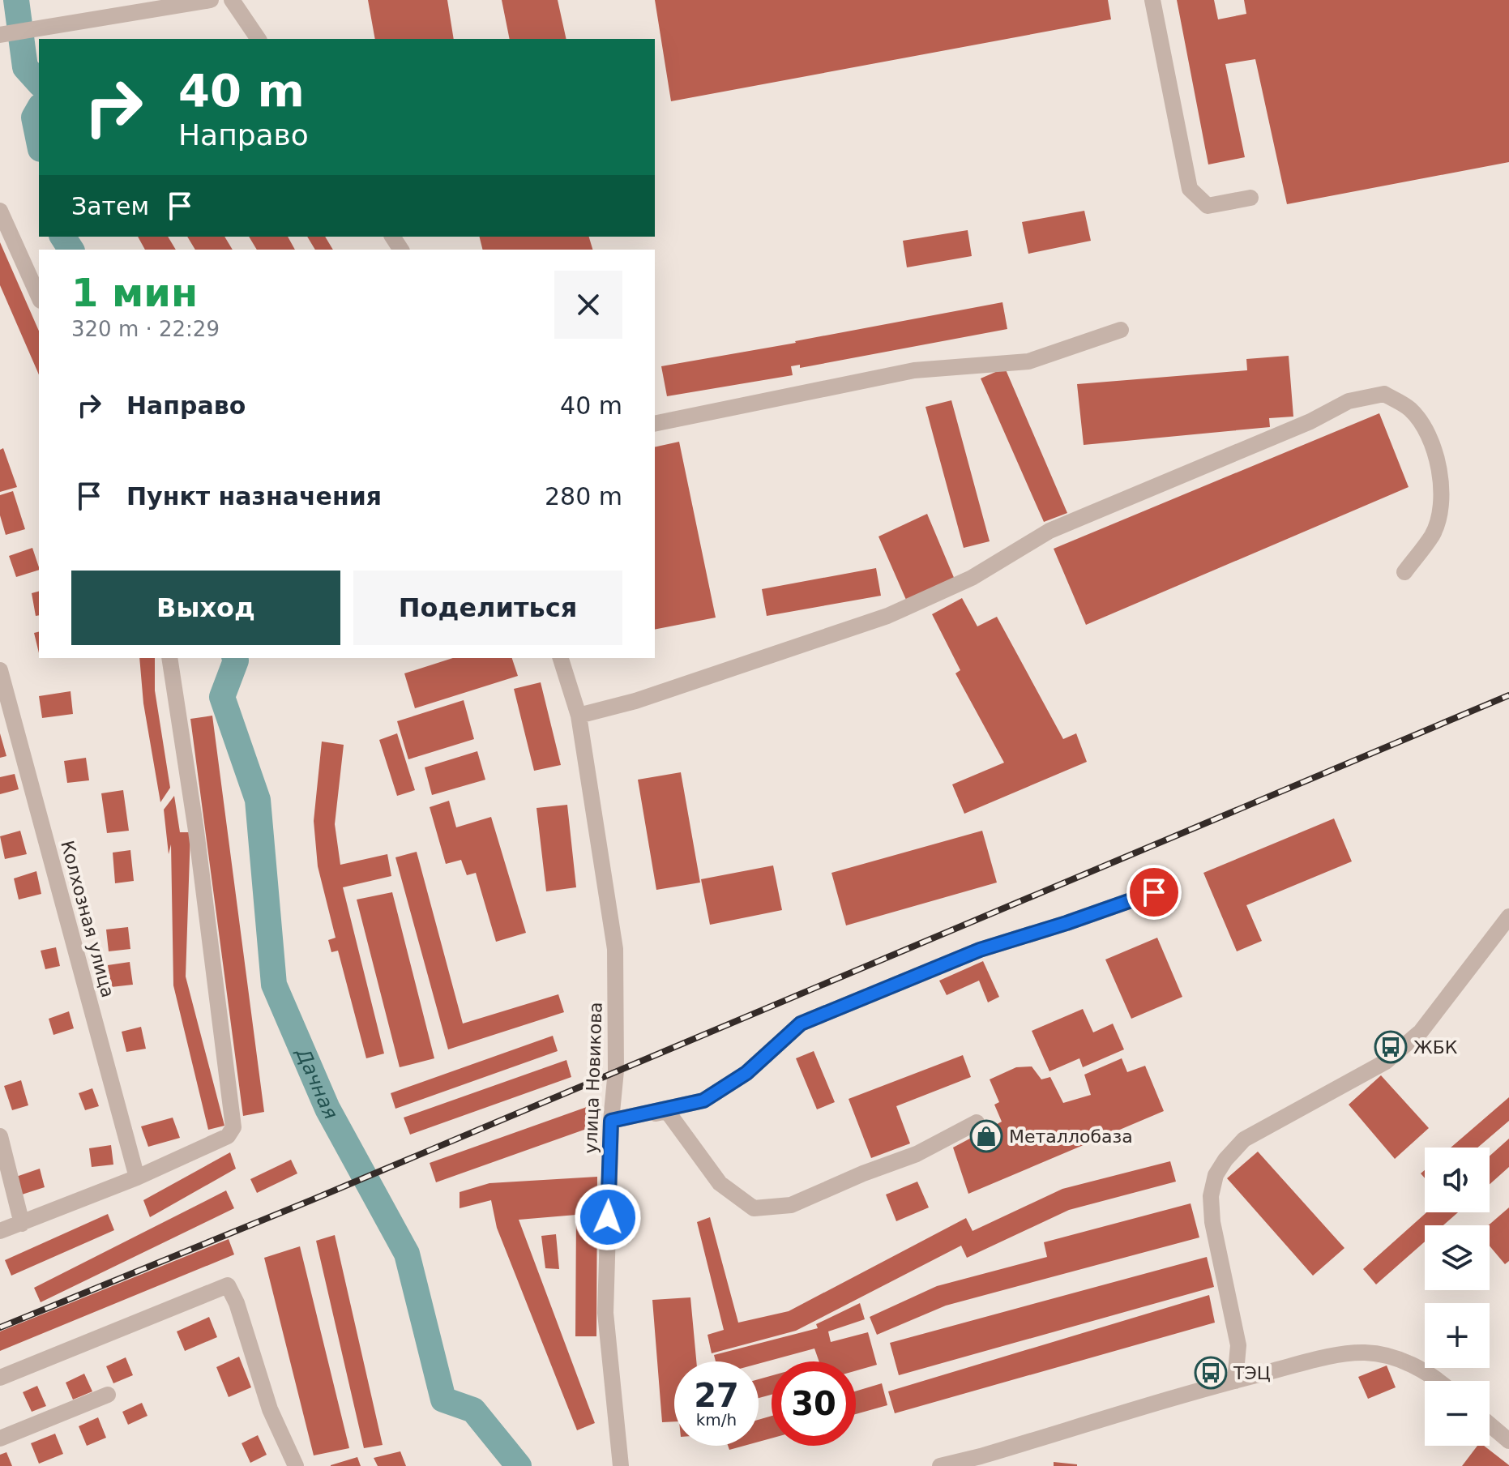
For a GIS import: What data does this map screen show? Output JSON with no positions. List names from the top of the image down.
{
  "streets": {
    "street": ["Колхозная улица", "улица Новикова"]
  },
  "water": ["Дачная"],
  "places": {
    "bus stop": ["ЖБК", "ТЭЦ"],
    "shop": ["Металлобаза"]
  },
  "page": {
    "turn": ["40 m", "Направо"],
    "then": "Затем",
    "heading": ["1 мин", "320 m · 22:29"],
    "list": [
      {
        "name": "Направо",
        "value": "40 m"
      },
      {
        "name": "Пункт назначения",
        "value": "280 m"
      }
    ],
    "buttons": ["Выход", "Поделиться"],
    "map_buttons": ["+", "−"],
    "speed": "27 km/h",
    "limit": "30"
  }
}
